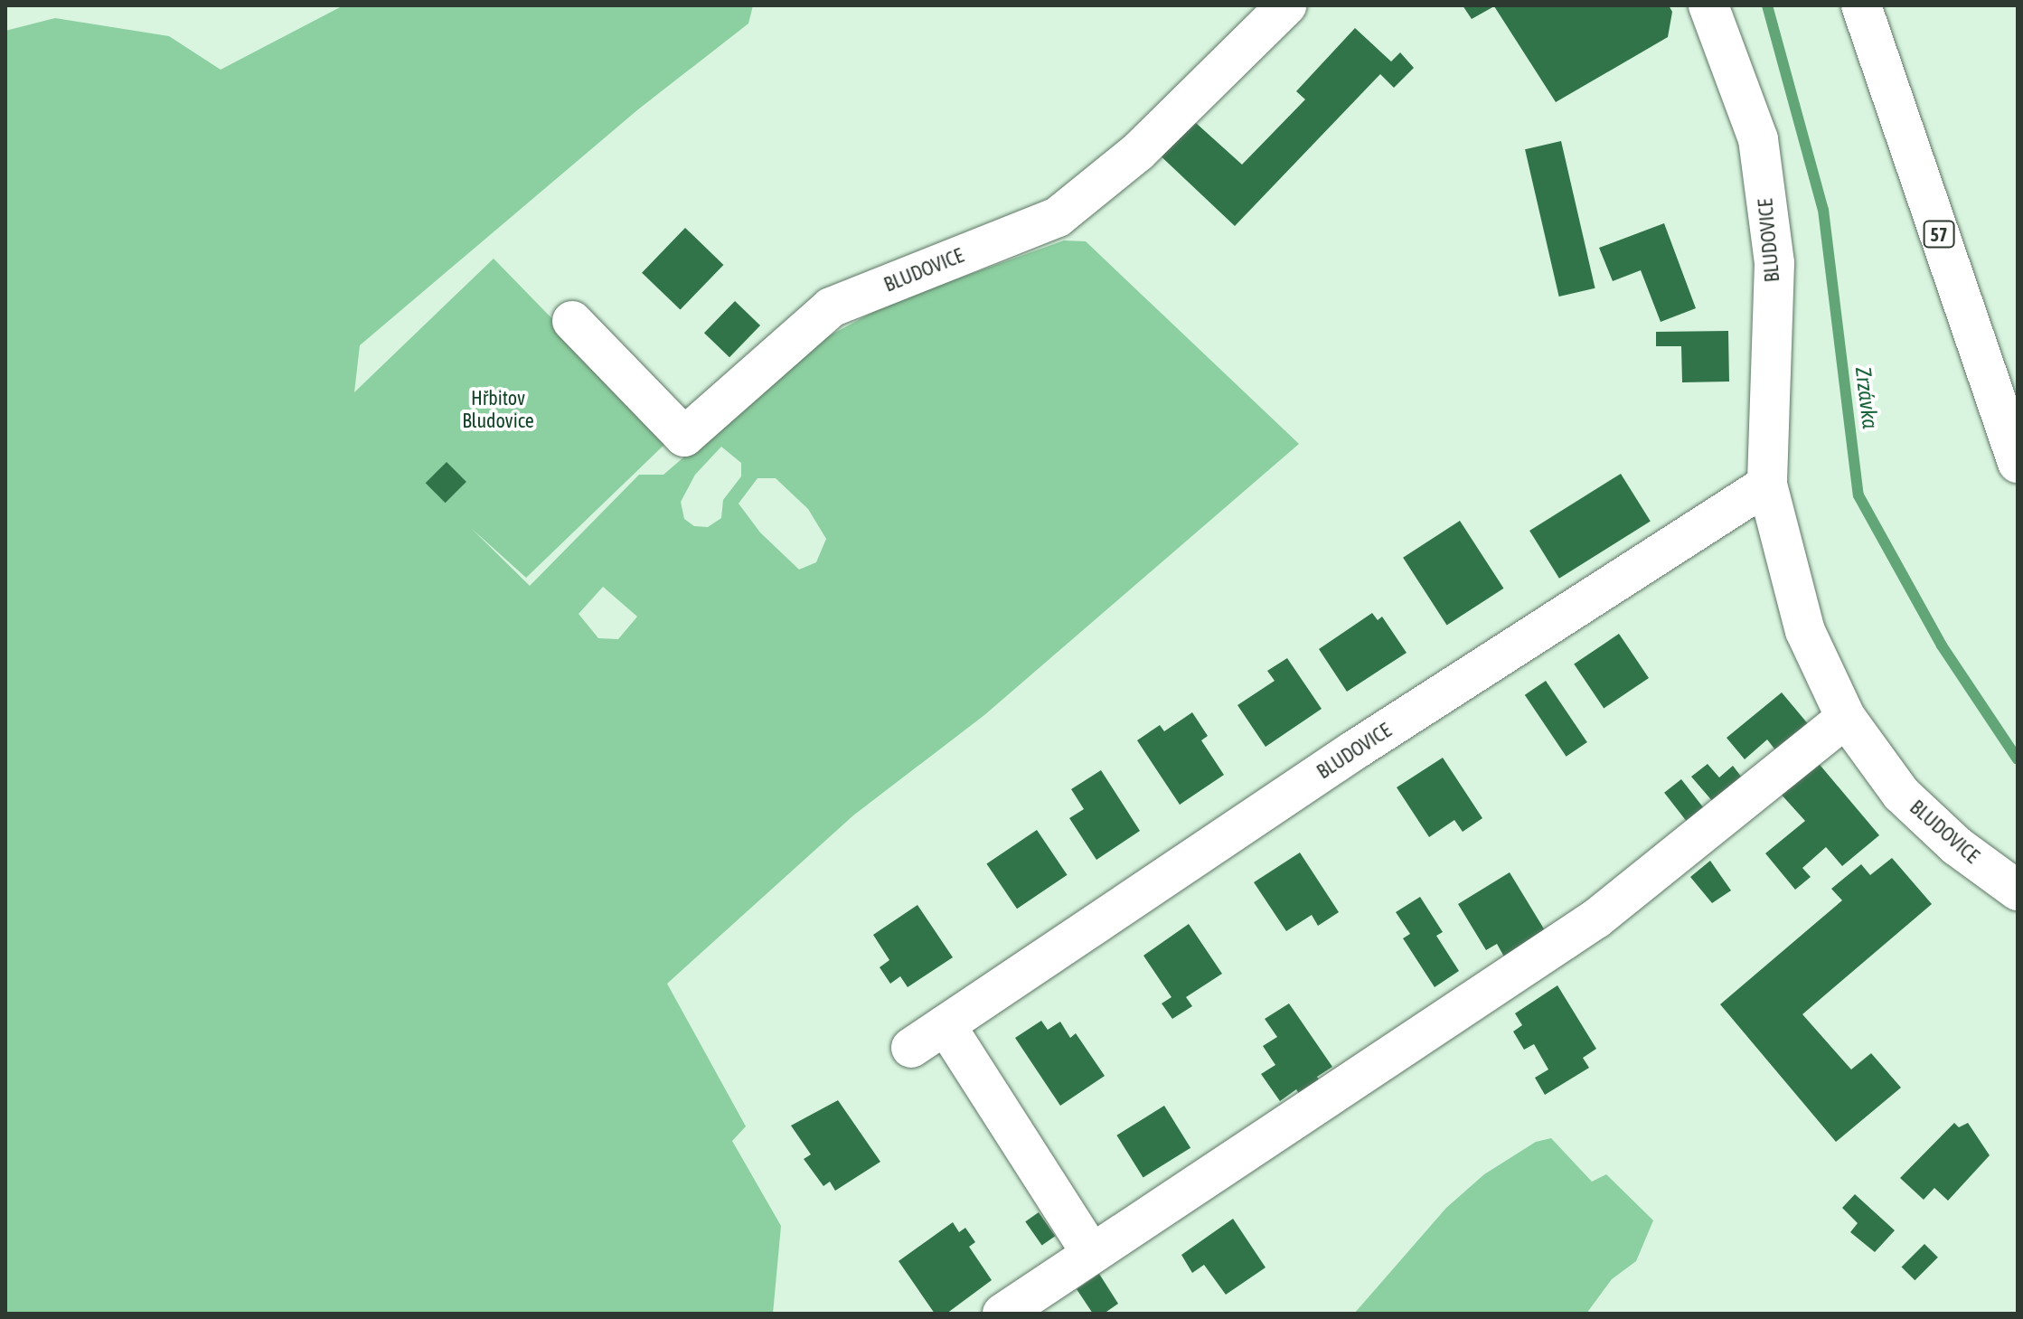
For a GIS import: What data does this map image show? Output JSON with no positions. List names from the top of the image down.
{
  "streets": {
    "street": ["57", "BLUDOVICE"]
  },
  "water": ["Zrzávka"],
  "parks": ["Hřbitov Bludovice"]
}
